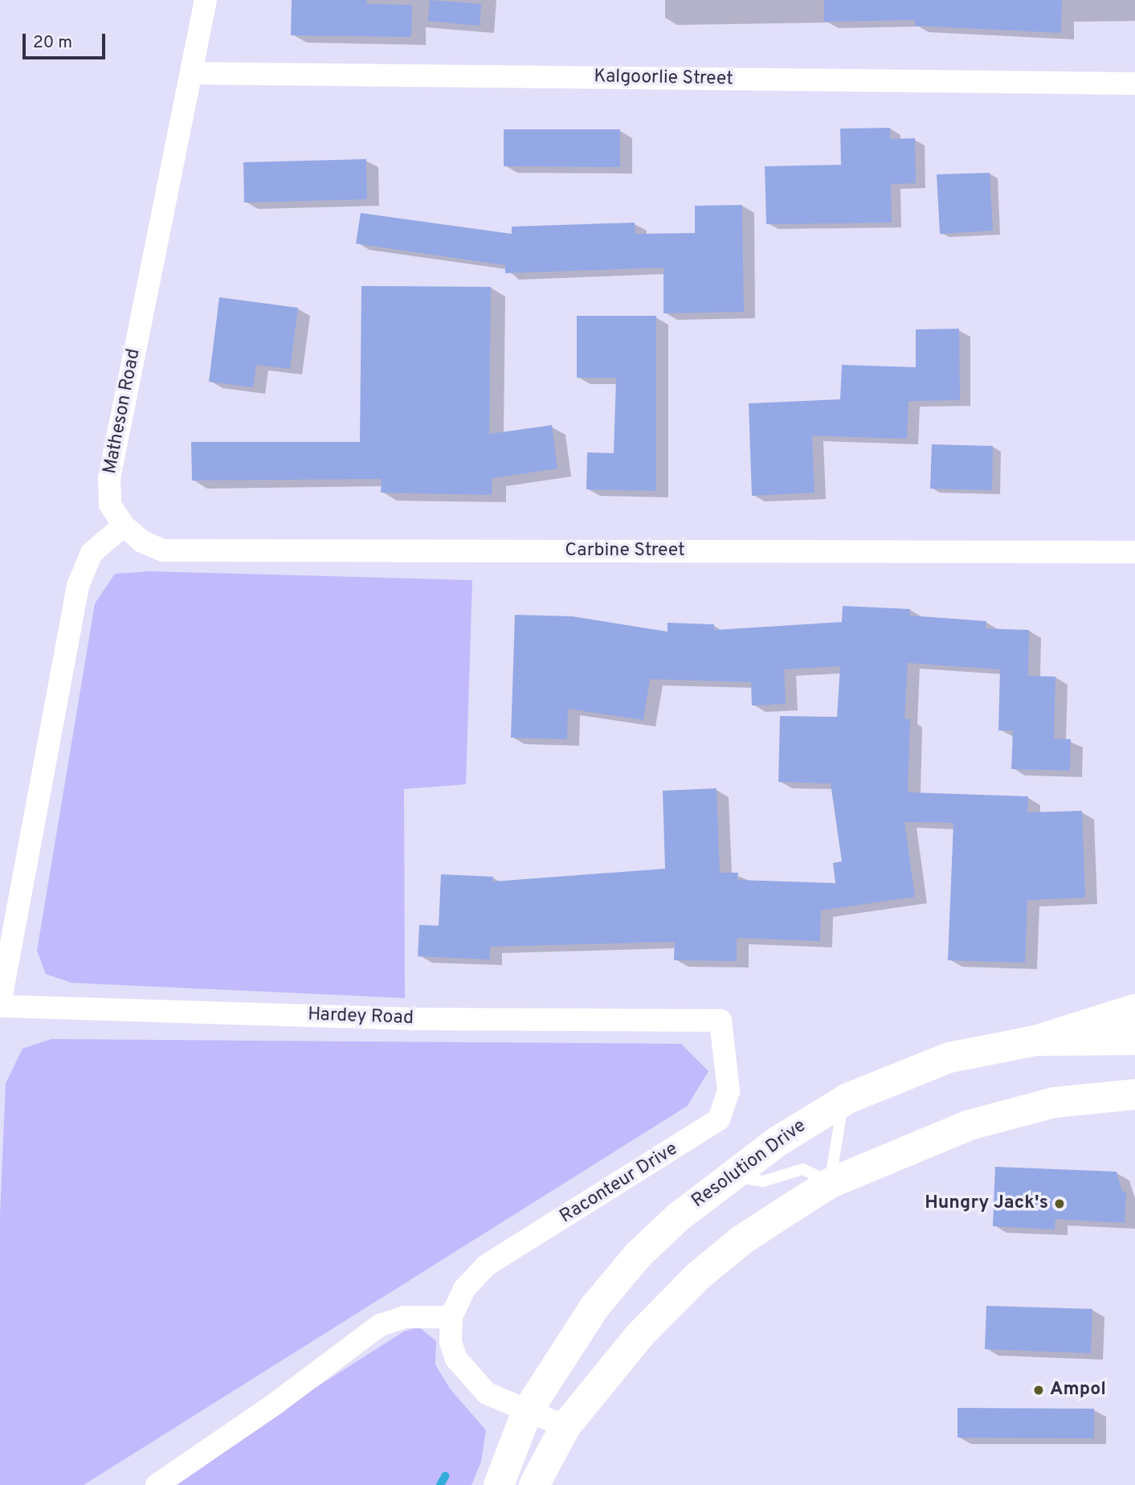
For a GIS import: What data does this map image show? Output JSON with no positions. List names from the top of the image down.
{
  "streets": {
    "main road": ["Resolution Drive"],
    "street": [
      "Kalgoorlie Street",
      "Matheson Road",
      "Carbine Street",
      "Hardey Road",
      "Raconteur Drive"
    ]
  },
  "crossings": [
    ["Kalgoorlie Street", "Matheson Road"],
    ["Matheson Road", "Carbine Street"],
    ["Hardey Road", "Raconteur Drive"],
    ["Resolution Drive", "Raconteur Drive"]
  ],
  "places": ["Hungry Jack's", "Ampol"],
  "scale_bar": "20 m"
}
